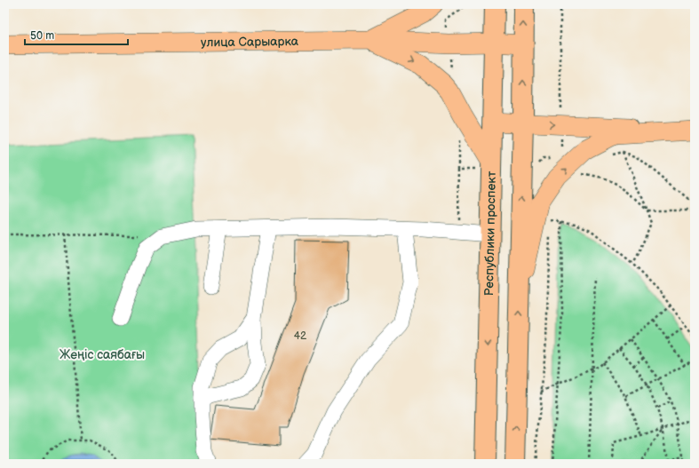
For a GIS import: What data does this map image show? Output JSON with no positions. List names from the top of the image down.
{
  "streets": {
    "highway": ["Республики проспект"],
    "main road": ["улица Сарыарка"]
  },
  "crossings": [
    ["улица Сарыарка", "Республики проспект"]
  ],
  "parks": ["Жеңіс саябағы"],
  "house_numbers": ["42"],
  "scale_bar": "50 m"
}
